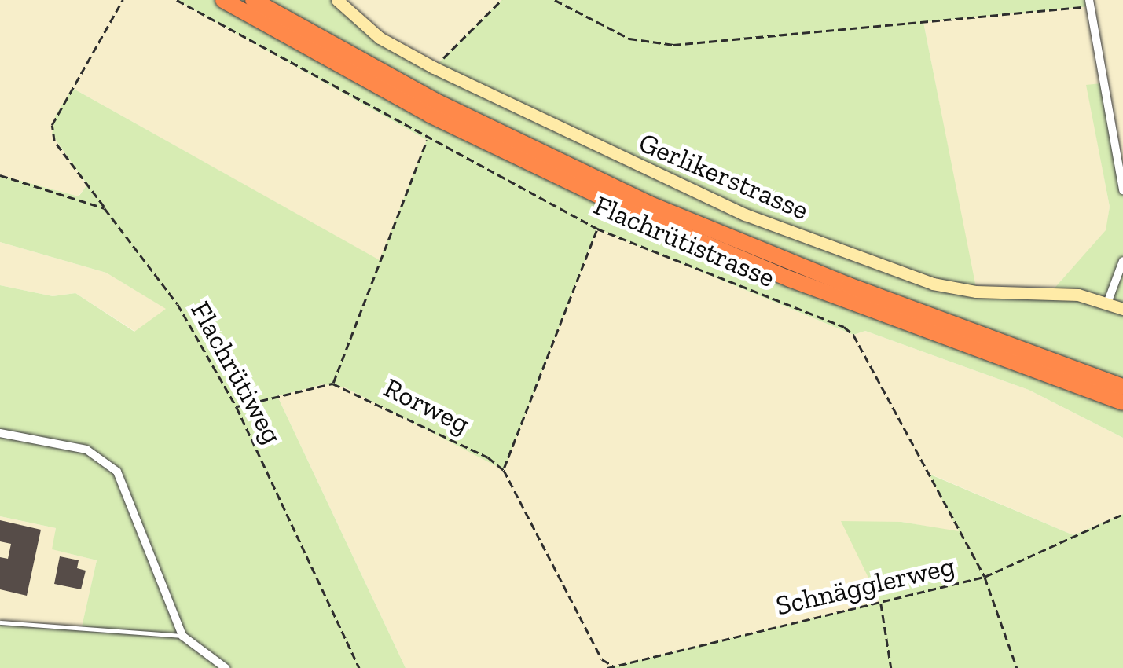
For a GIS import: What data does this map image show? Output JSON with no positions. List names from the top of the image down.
{
  "streets": {
    "street": ["Gerlikerstrasse"],
    "path": [
      "Flachrütistrasse",
      "Flachrütiweg",
      "Rorweg",
      "Schnägglerweg"
    ]
  },
  "crossings": [
    ["Flachrütistrasse", "Schnägglerweg"]
  ]
}
